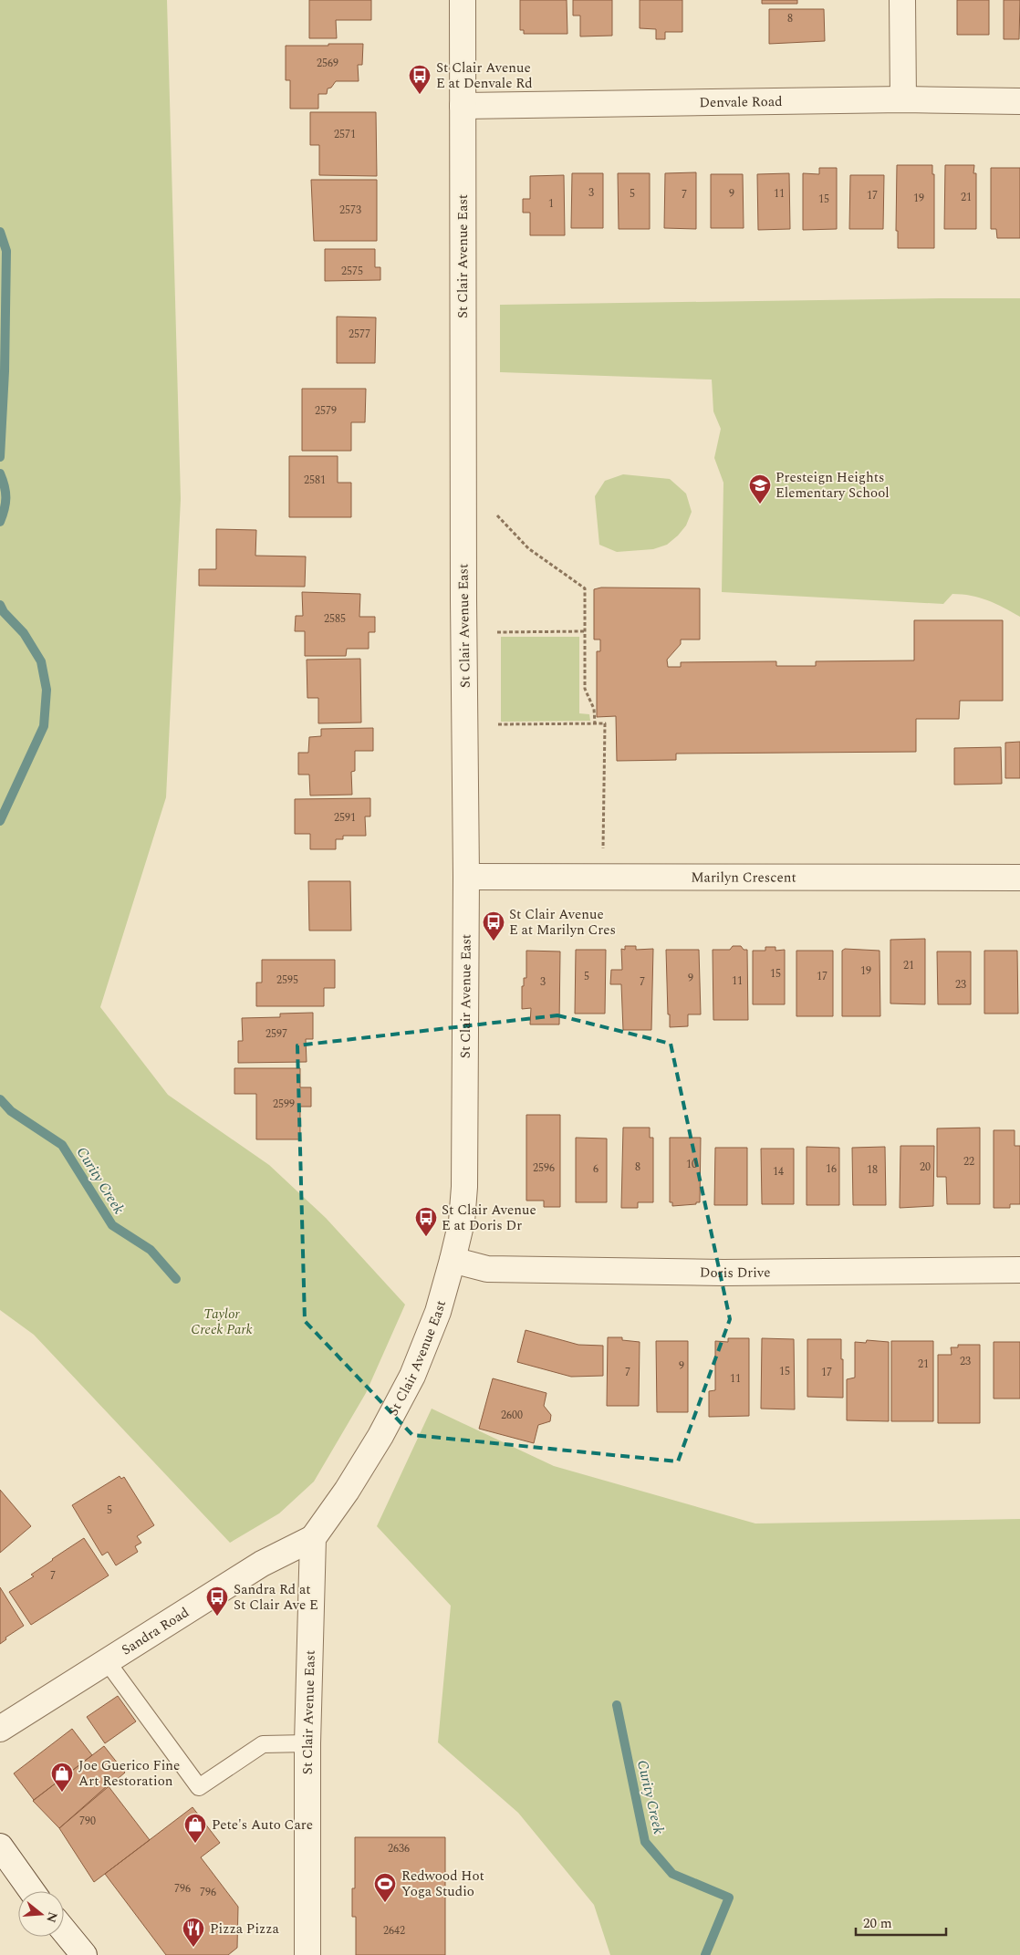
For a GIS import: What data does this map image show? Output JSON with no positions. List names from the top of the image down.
{
  "streets": {
    "street": [
      "Denvale Road",
      "St Clair Avenue East",
      "Marilyn Crescent",
      "Doris Drive",
      "Sandra Road"
    ]
  },
  "crossings": [
    ["Denvale Road", "St Clair Avenue East"],
    ["St Clair Avenue East", "Marilyn Crescent"],
    ["St Clair Avenue East", "Doris Drive"],
    ["St Clair Avenue East", "Sandra Road"]
  ],
  "water": ["Curity Creek"],
  "parks": ["Taylor Creek Park"],
  "places": {
    "bus stop": [
      "St Clair Avenue E at Denvale Rd",
      "St Clair Avenue E at Marilyn Cres",
      "St Clair Avenue E at Doris Dr",
      "Sandra Rd at St Clair Ave E"
    ],
    "school or university": ["Presteign Heights Elementary School"],
    "shop": ["Joe Guerico Fine Art Restoration", "Pete's Auto Care"],
    "sports": ["Redwood Hot Yoga Studio"],
    "restaurant": ["Pizza Pizza"]
  },
  "house_numbers": [
    "8",
    "2569",
    "2571",
    "3",
    "5",
    "9",
    "11",
    "7",
    "17",
    "21",
    "19",
    "15",
    "1",
    "2573",
    "2575",
    "2577",
    "2579",
    "2581",
    "2585",
    "2591",
    "21",
    "19",
    "15",
    "5",
    "17",
    "9",
    "2595",
    "11",
    "3",
    "7",
    "23",
    "2597",
    "2599",
    "22",
    "10",
    "8",
    "20",
    "2596",
    "6",
    "16",
    "18",
    "14",
    "23",
    "21",
    "9",
    "15",
    "7",
    "17",
    "11",
    "2600",
    "5",
    "7",
    "790",
    "2636",
    "796",
    "796",
    "2642"
  ],
  "scale_bar": "20 m",
  "north": "right"
}
